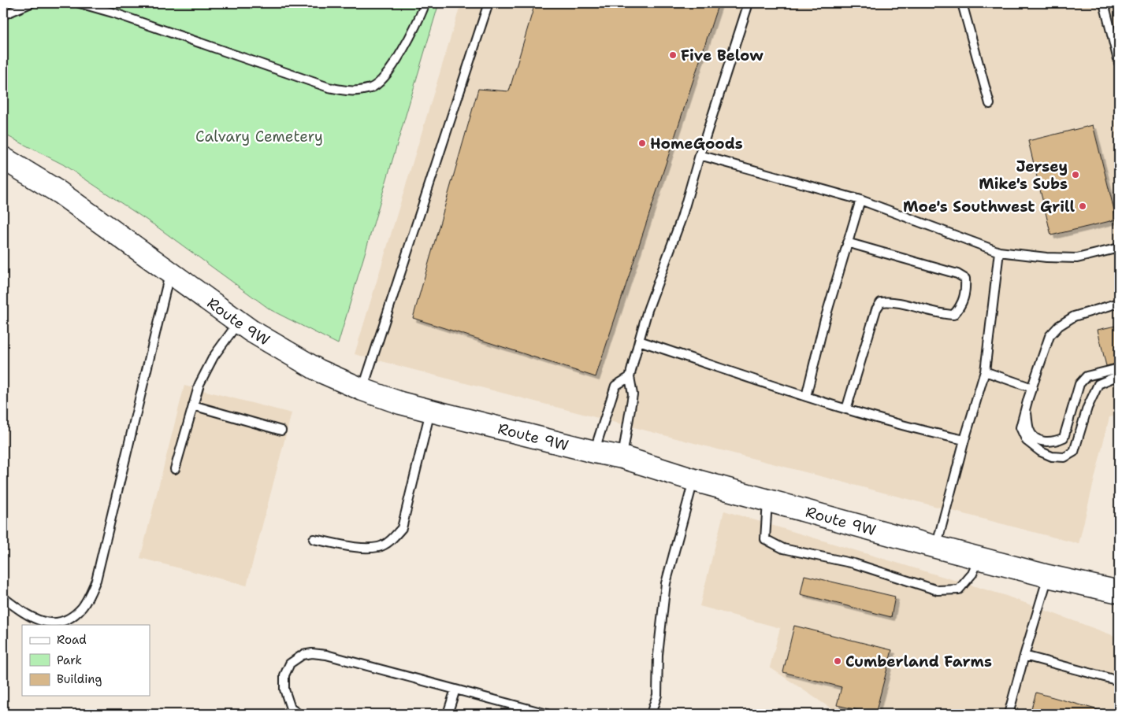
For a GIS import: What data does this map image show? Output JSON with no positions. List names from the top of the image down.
{
  "streets": {
    "main road": ["Route 9W"]
  },
  "parks": ["Calvary Cemetery"],
  "places": [
    "Five Below",
    "HomeGoods",
    "Jersey Mike's Subs",
    "Moe's Southwest Grill",
    "Cumberland Farms"
  ],
  "legend": ["Road", "Park", "Building"]
}
